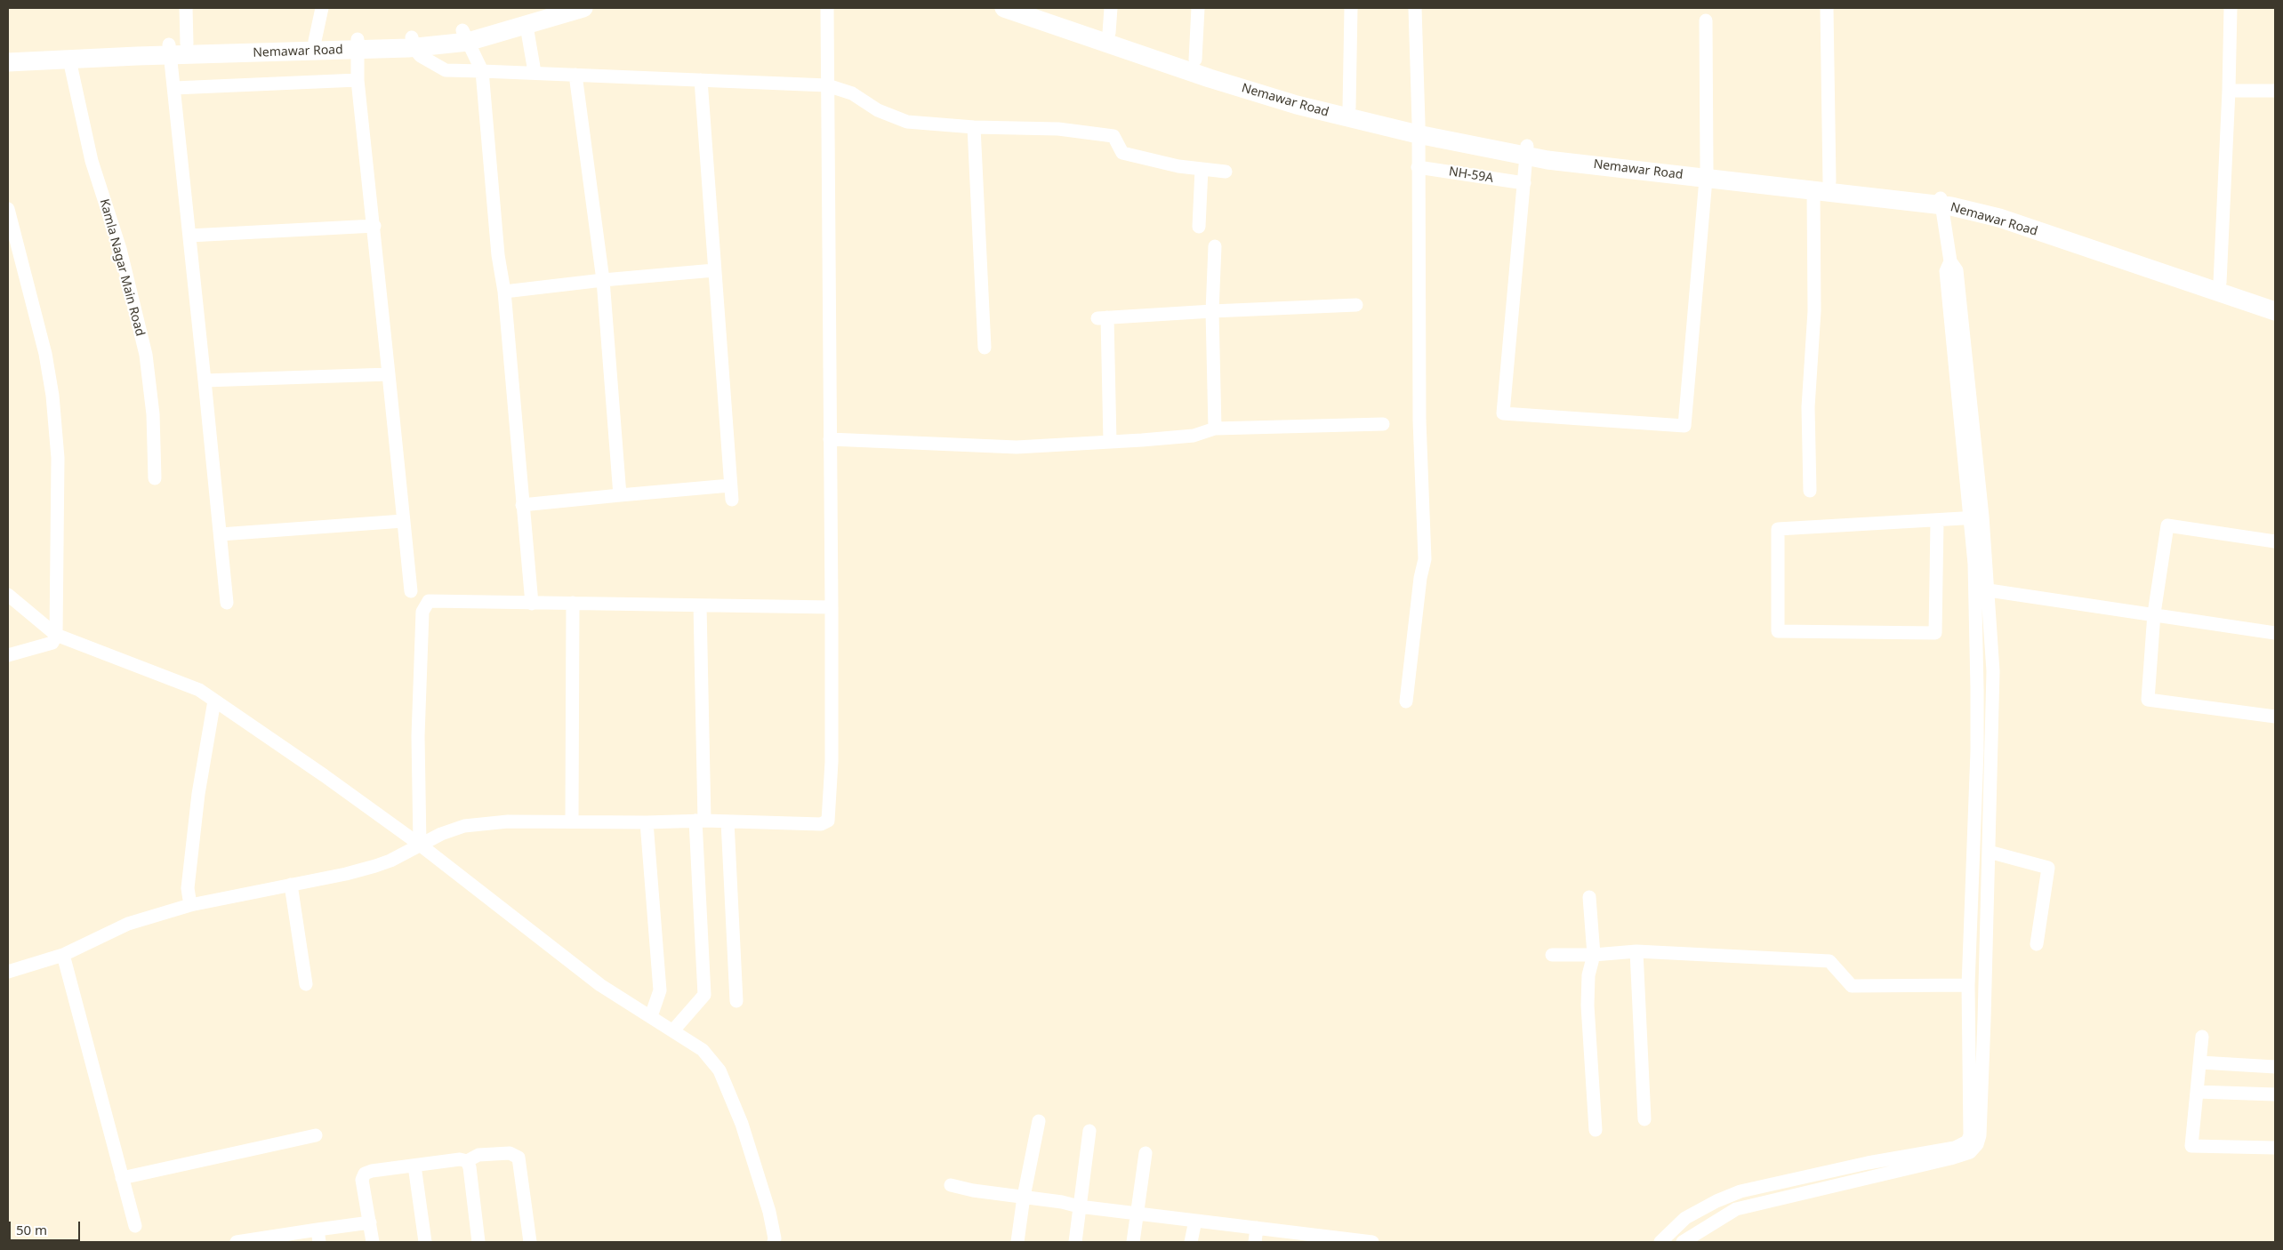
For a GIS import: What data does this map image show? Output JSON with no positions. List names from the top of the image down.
{
  "streets": {
    "highway": ["Nemawar Road"],
    "street": ["NH-59A", "Kamla Nagar Main Road"]
  },
  "crossings": [
    ["Nemawar Road", "Kamla Nagar Main Road"]
  ],
  "scale_bar": "50 m"
}
